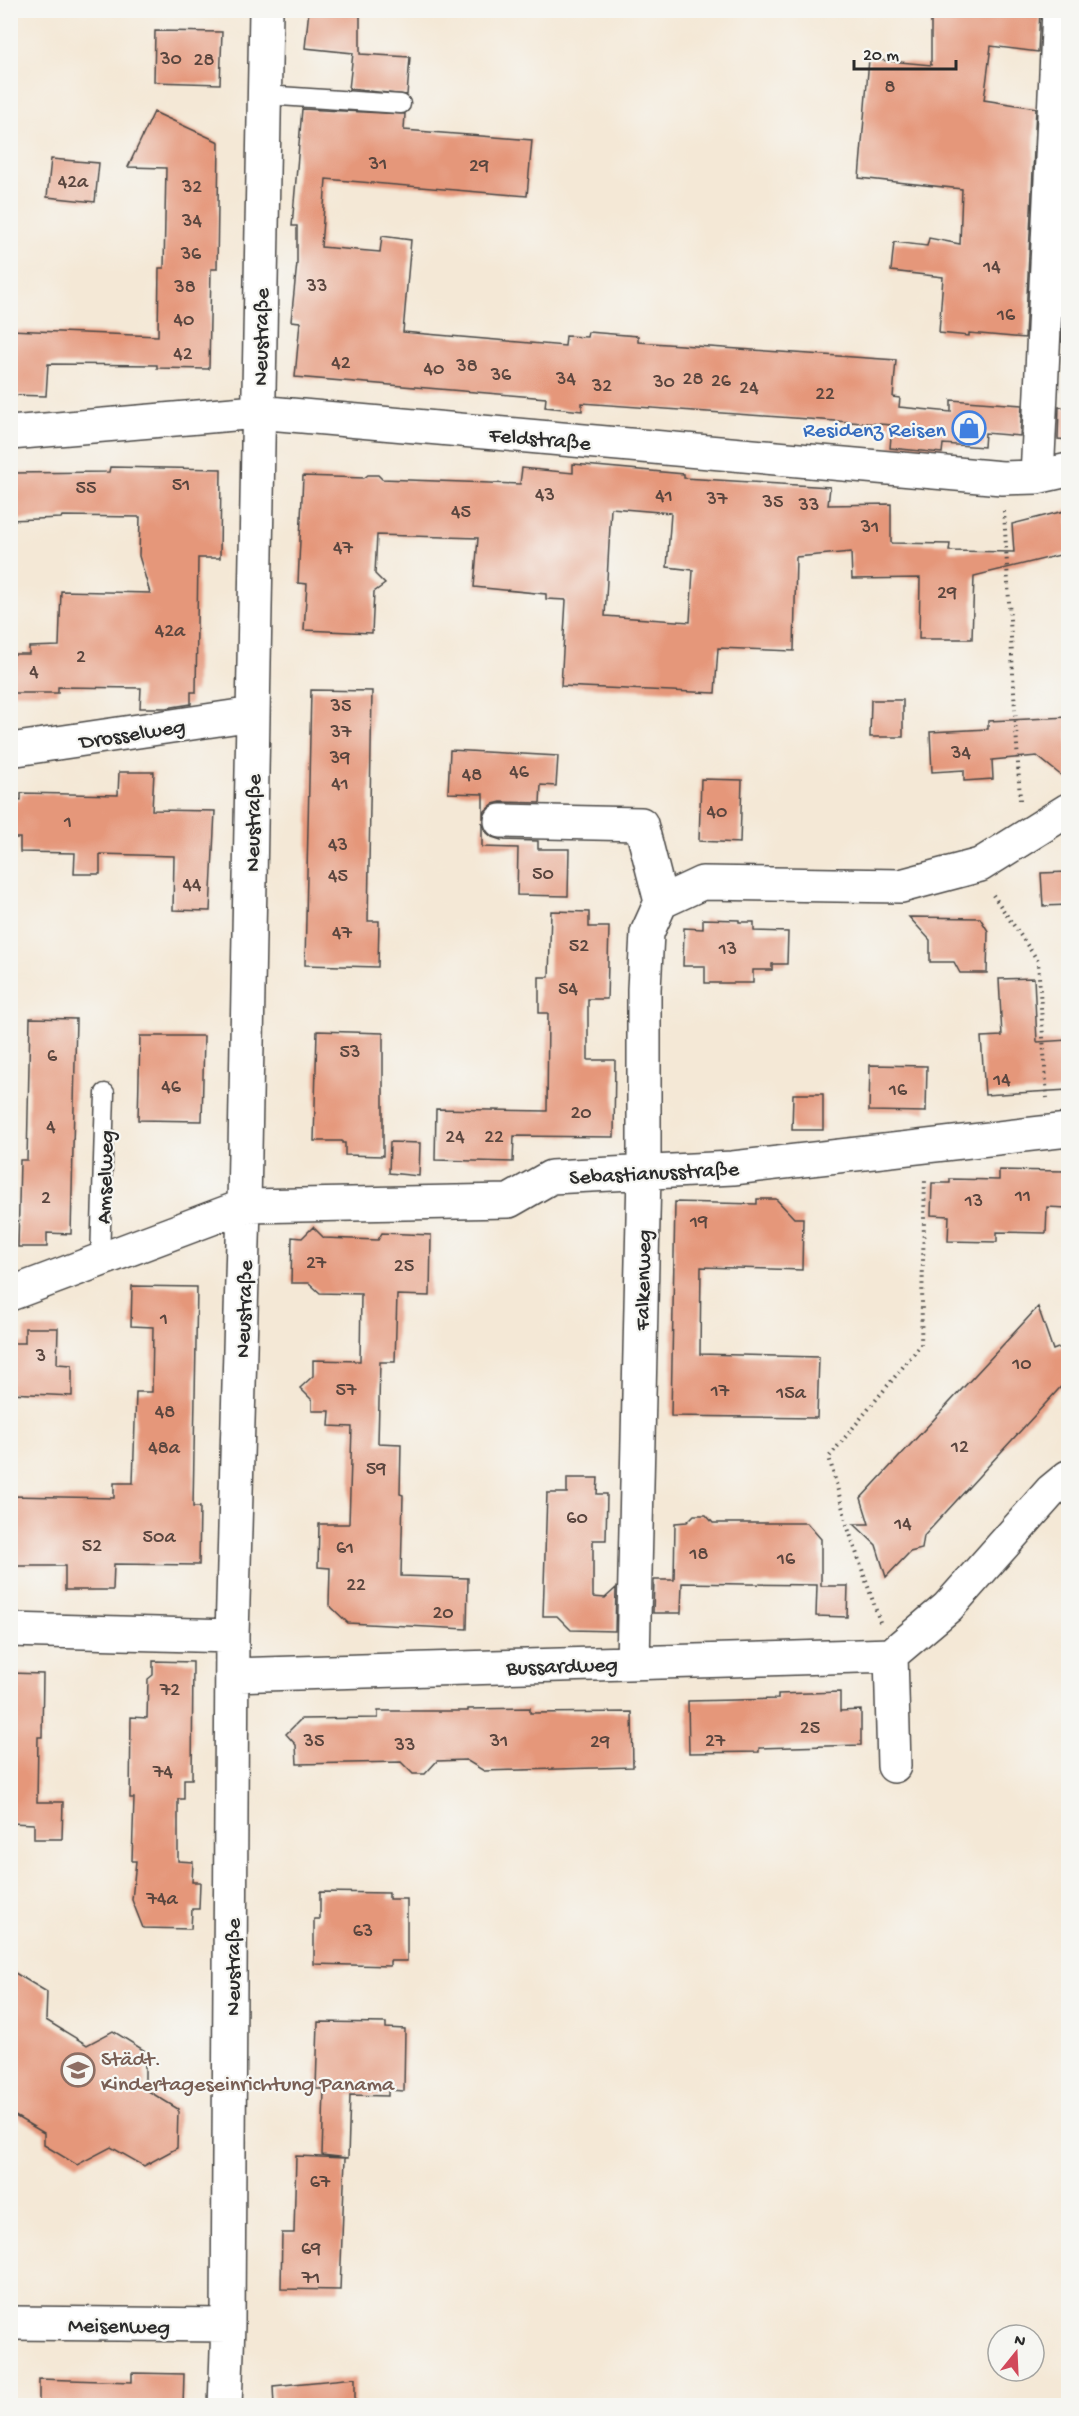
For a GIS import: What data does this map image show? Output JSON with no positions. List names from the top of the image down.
{
  "streets": {
    "street": [
      "Neustraße",
      "Feldstraße",
      "Drosselweg",
      "Sebastianusstraße",
      "Amselweg",
      "Falkenweg",
      "Bussardweg",
      "Meisenweg"
    ]
  },
  "crossings": [
    ["Neustraße", "Feldstraße"],
    ["Neustraße", "Drosselweg"],
    ["Neustraße", "Sebastianusstraße"],
    ["Neustraße", "Amselweg"],
    ["Neustraße", "Bussardweg"],
    ["Neustraße", "Meisenweg"],
    ["Sebastianusstraße", "Amselweg"],
    ["Sebastianusstraße", "Falkenweg"],
    ["Falkenweg", "Bussardweg"]
  ],
  "places": {
    "shop": ["Residenz Reisen"],
    "school or university": ["Städt. Kindertageseinrichtung Panama"]
  },
  "house_numbers": [
    "30",
    "28",
    "8",
    "31",
    "29",
    "42a",
    "32",
    "34",
    "36",
    "14",
    "33",
    "38",
    "16",
    "40",
    "42",
    "42",
    "38",
    "40",
    "36",
    "34",
    "28",
    "26",
    "30",
    "32",
    "24",
    "22",
    "51",
    "55",
    "43",
    "41",
    "37",
    "35",
    "33",
    "45",
    "31",
    "47",
    "29",
    "42a",
    "2",
    "4",
    "35",
    "37",
    "34",
    "39",
    "46",
    "48",
    "41",
    "40",
    "1",
    "43",
    "50",
    "45",
    "44",
    "47",
    "52",
    "13",
    "54",
    "53",
    "6",
    "14",
    "46",
    "16",
    "20",
    "4",
    "24",
    "22",
    "11",
    "2",
    "13",
    "19",
    "27",
    "25",
    "1",
    "3",
    "10",
    "57",
    "17",
    "15a",
    "48",
    "12",
    "48a",
    "59",
    "60",
    "14",
    "50a",
    "52",
    "61",
    "18",
    "16",
    "22",
    "20",
    "72",
    "25",
    "35",
    "31",
    "27",
    "29",
    "33",
    "74",
    "74a",
    "63",
    "67",
    "69",
    "71"
  ],
  "scale_bar": "20 m",
  "north": "top"
}
